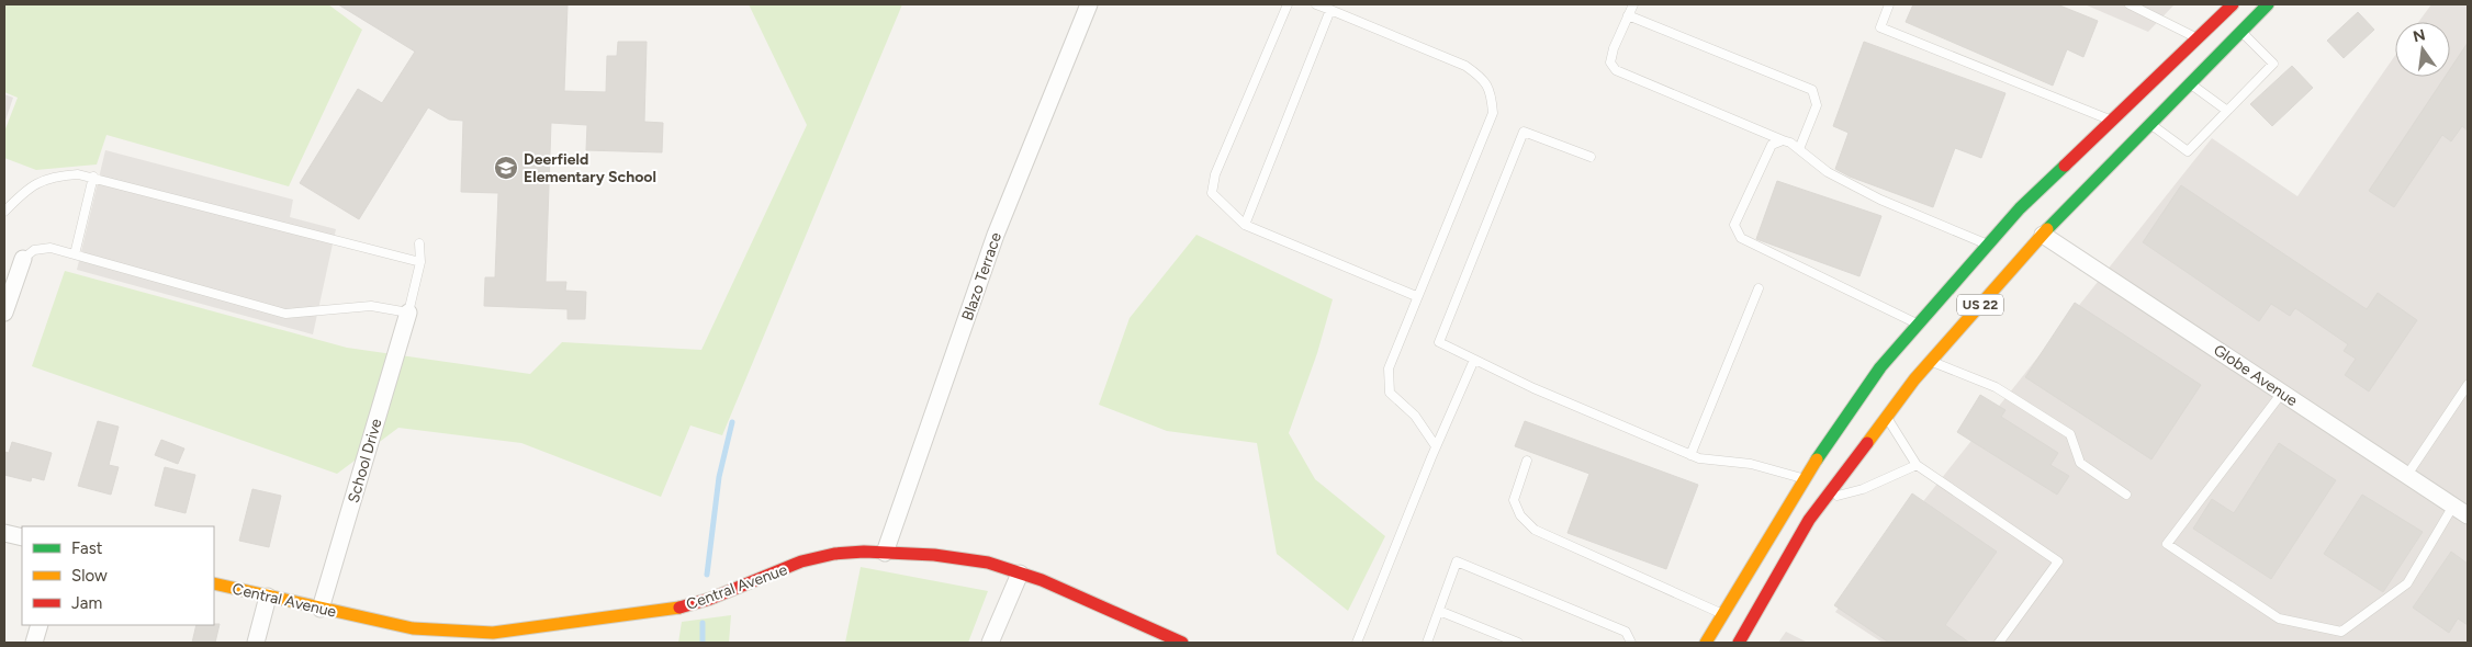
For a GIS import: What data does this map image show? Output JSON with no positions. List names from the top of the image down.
{
  "streets": {
    "main road": ["US 22", "Central Avenue"],
    "street": ["Blazo Terrace", "Globe Avenue", "School Drive"]
  },
  "crossings": [
    ["Blazo Terrace", "Central Avenue"],
    ["US 22", "Globe Avenue"],
    ["School Drive", "Central Avenue"]
  ],
  "places": {
    "school or university": ["Deerfield Elementary School"]
  },
  "legend": ["Fast", "Slow", "Jam"],
  "north": "top"
}
